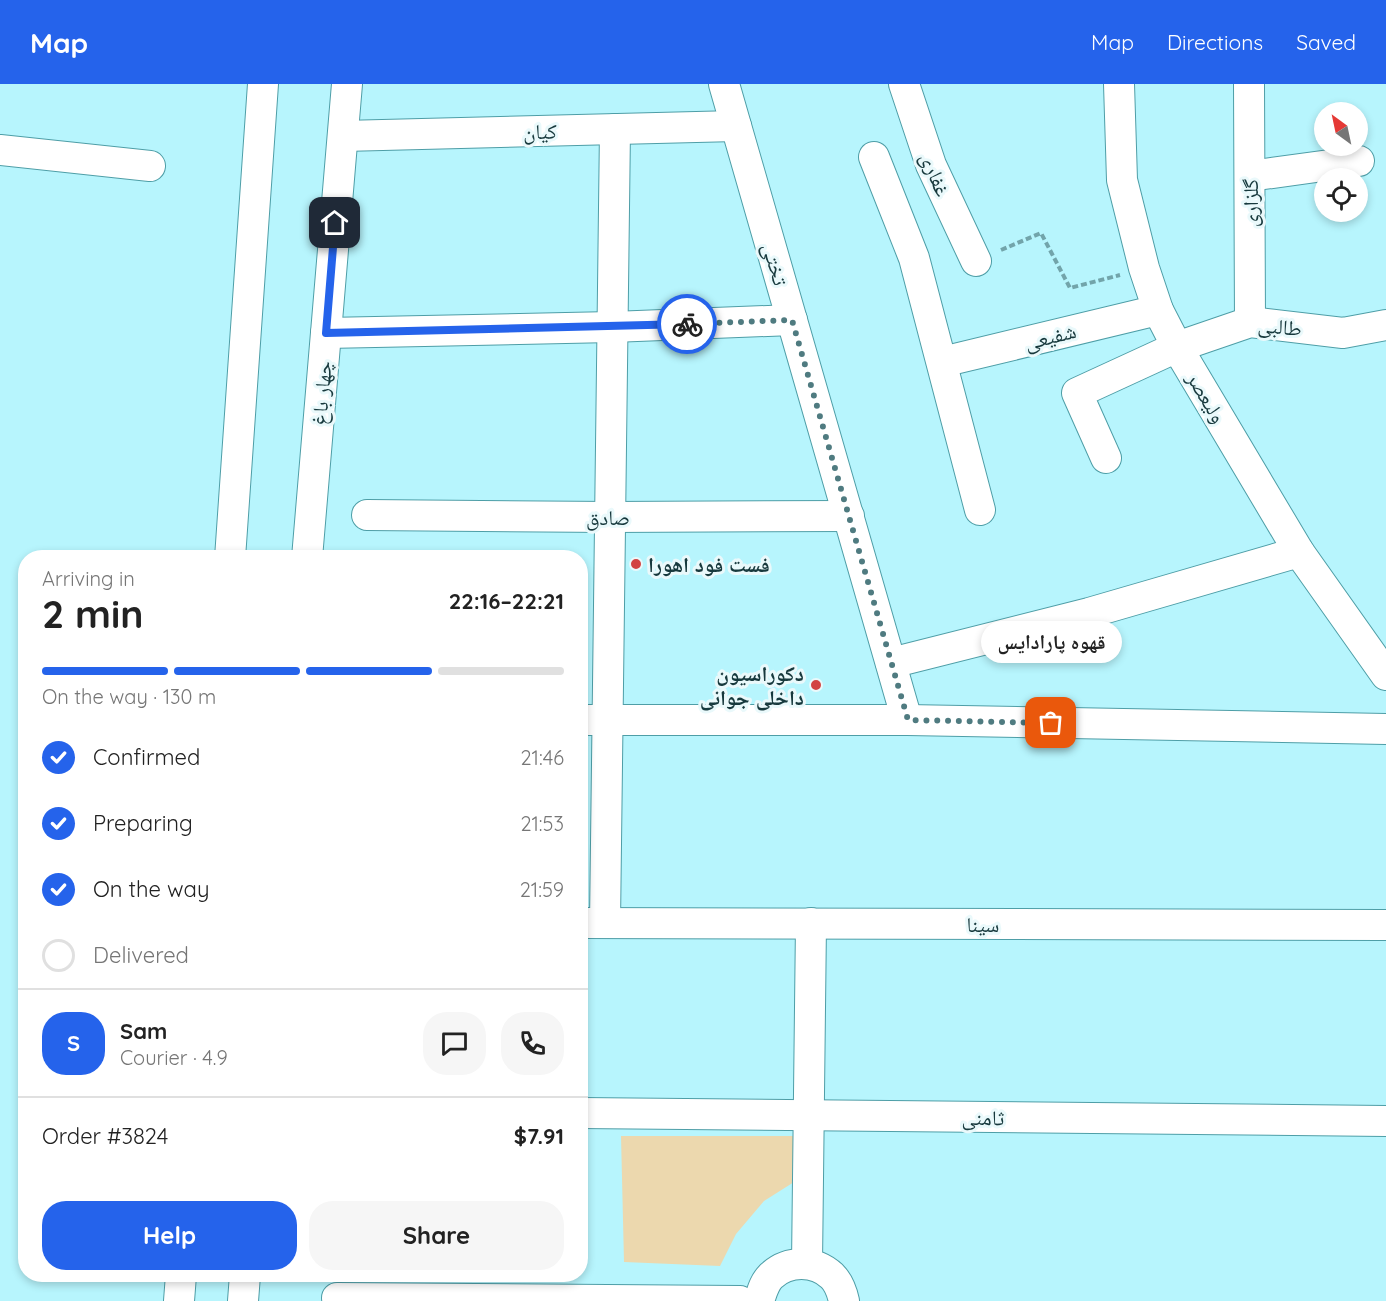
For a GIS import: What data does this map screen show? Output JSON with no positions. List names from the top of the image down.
{
  "streets": {
    "street": [
      "کیان",
      "غفاری",
      "گلزاری",
      "تختی",
      "طالبی",
      "شفیعی",
      "چهار باغ",
      "ولیعصر",
      "صادق",
      "سینا",
      "ثامنی"
    ]
  },
  "crossings": [
    ["کیان", "تختی"],
    ["کیان", "چهار باغ"],
    ["گلزاری", "طالبی"],
    ["تختی", "صادق"],
    ["طالبی", "ولیعصر"],
    ["شفیعی", "ولیعصر"]
  ],
  "places": ["فست فود اهورا", "دکوراسیون داخلی جوانی", "قهوه پارادایس"],
  "north": "top left",
  "page": {
    "header": "Map",
    "nav": ["Map", "Directions", "Saved"],
    "heading": ["2 min", "Arriving in", "22:16–22:21"],
    "panel": [
      "Sam",
      "Courier · 4.9",
      "Order #3824",
      "$7.91"
    ],
    "bubble": "قهوه پارادایس",
    "bar": "On the way · 130 m",
    "list": [
      ["Confirmed", "21:46"],
      ["Preparing", "21:53"],
      ["On the way", "21:59"],
      "Delivered"
    ],
    "round": "S",
    "buttons": ["Help", "Share"]
  }
}
